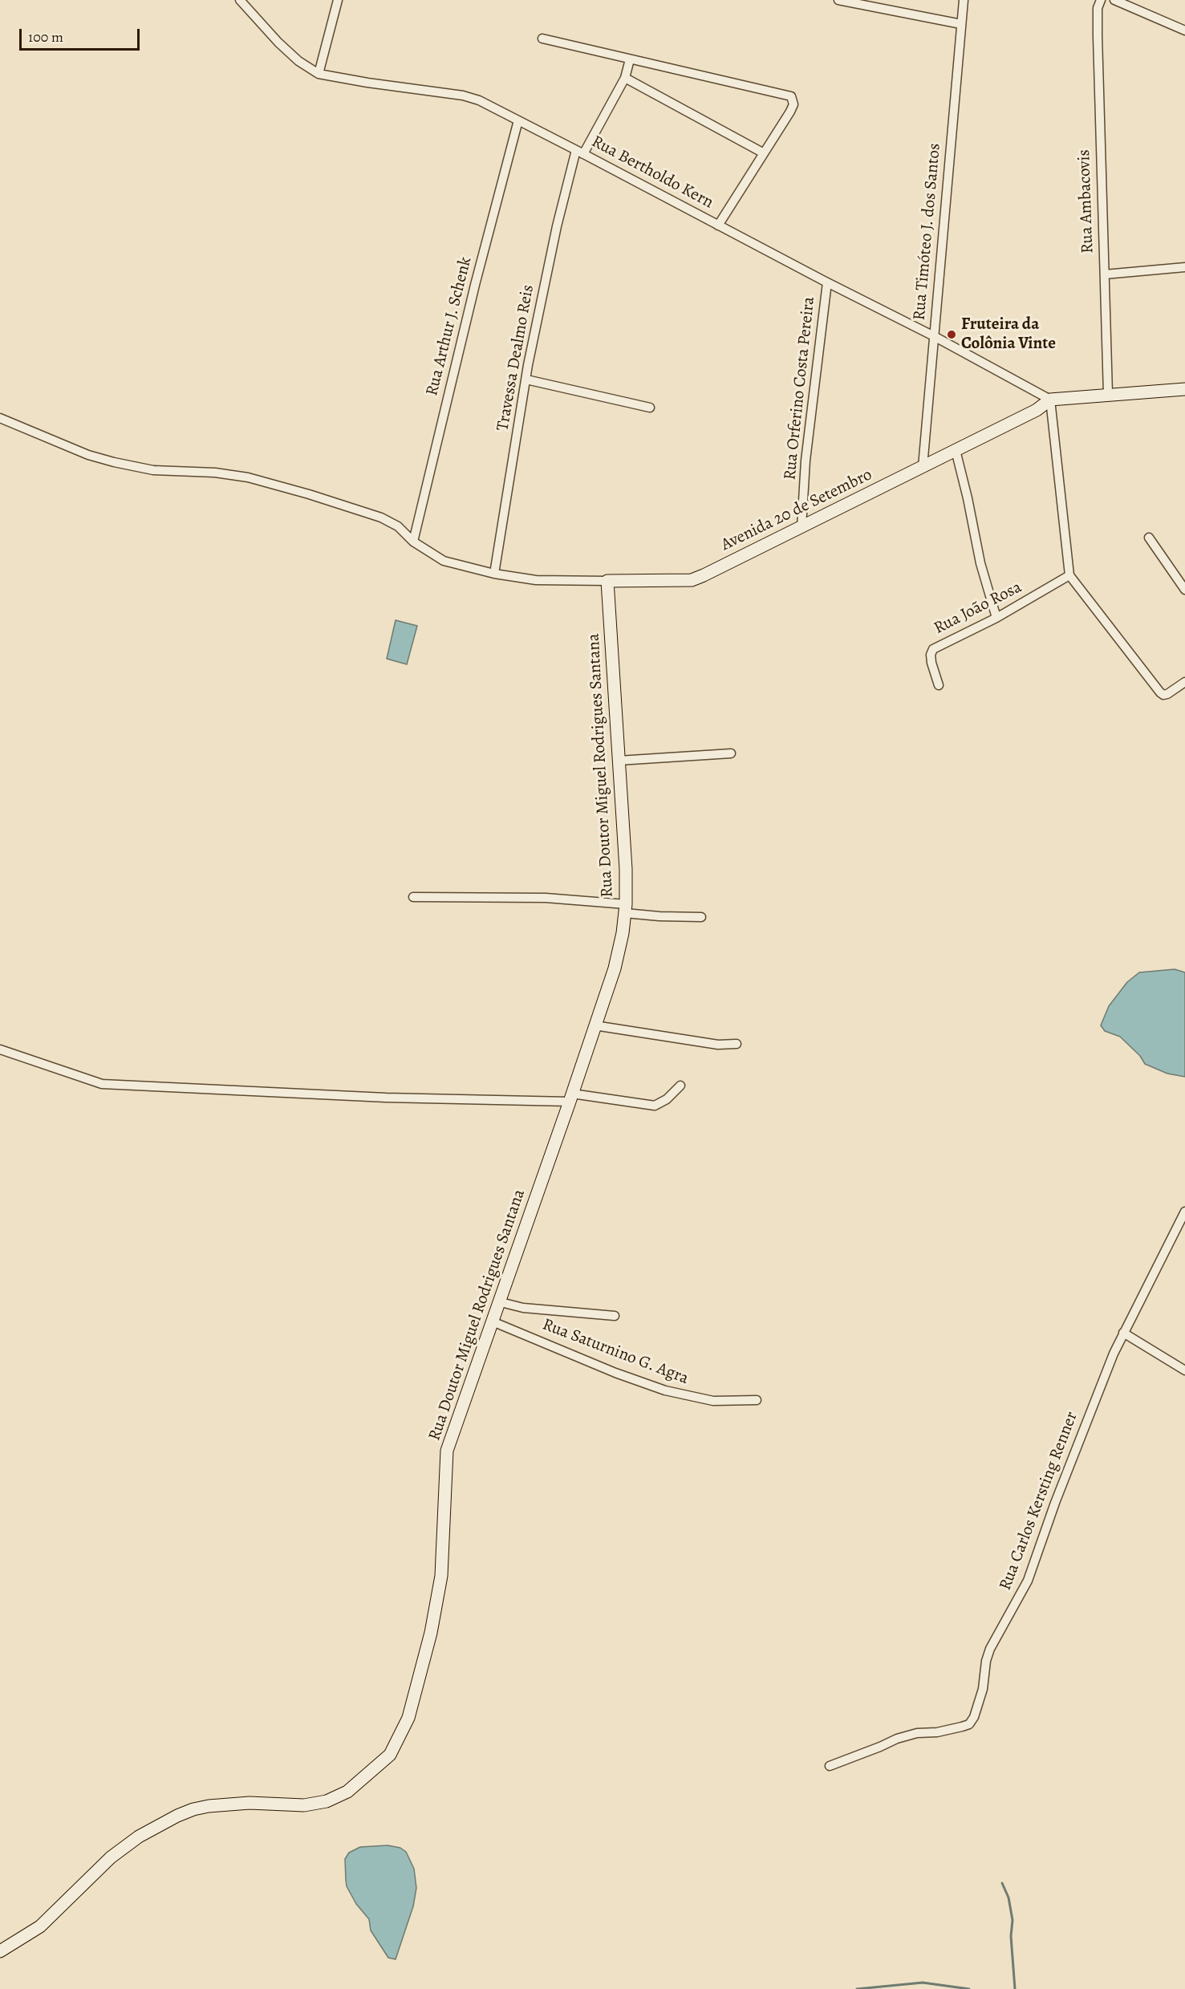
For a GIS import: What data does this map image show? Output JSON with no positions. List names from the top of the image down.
{
  "streets": {
    "street": [
      "Rua Bertholdo Kern",
      "Rua Ambacovis",
      "Rua Timóteo J. dos Santos",
      "Rua Arthur J. Schenk",
      "Travessa Dealmo Reis",
      "Rua Orferino Costa Pereira",
      "Avenida 20 de Setembro",
      "Rua João Rosa",
      "Rua Doutor Miguel Rodrigues Santana",
      "Rua Saturnino G. Agra",
      "Rua Carlos Kersting Renner"
    ]
  },
  "crossings": [
    ["Rua Bertholdo Kern", "Rua Timóteo J. dos Santos"],
    ["Rua Bertholdo Kern", "Rua Arthur J. Schenk"],
    ["Rua Bertholdo Kern", "Travessa Dealmo Reis"],
    ["Rua Bertholdo Kern", "Rua Orferino Costa Pereira"],
    ["Rua Bertholdo Kern", "Avenida 20 de Setembro"],
    ["Rua Ambacovis", "Avenida 20 de Setembro"],
    ["Rua Timóteo J. dos Santos", "Avenida 20 de Setembro"],
    ["Rua Arthur J. Schenk", "Avenida 20 de Setembro"],
    ["Travessa Dealmo Reis", "Avenida 20 de Setembro"],
    ["Rua Orferino Costa Pereira", "Avenida 20 de Setembro"],
    ["Avenida 20 de Setembro", "Rua Doutor Miguel Rodrigues Santana"],
    ["Rua Doutor Miguel Rodrigues Santana", "Rua Saturnino G. Agra"]
  ],
  "places": ["Fruteira da Colônia Vinte"],
  "scale_bar": "100 m"
}
